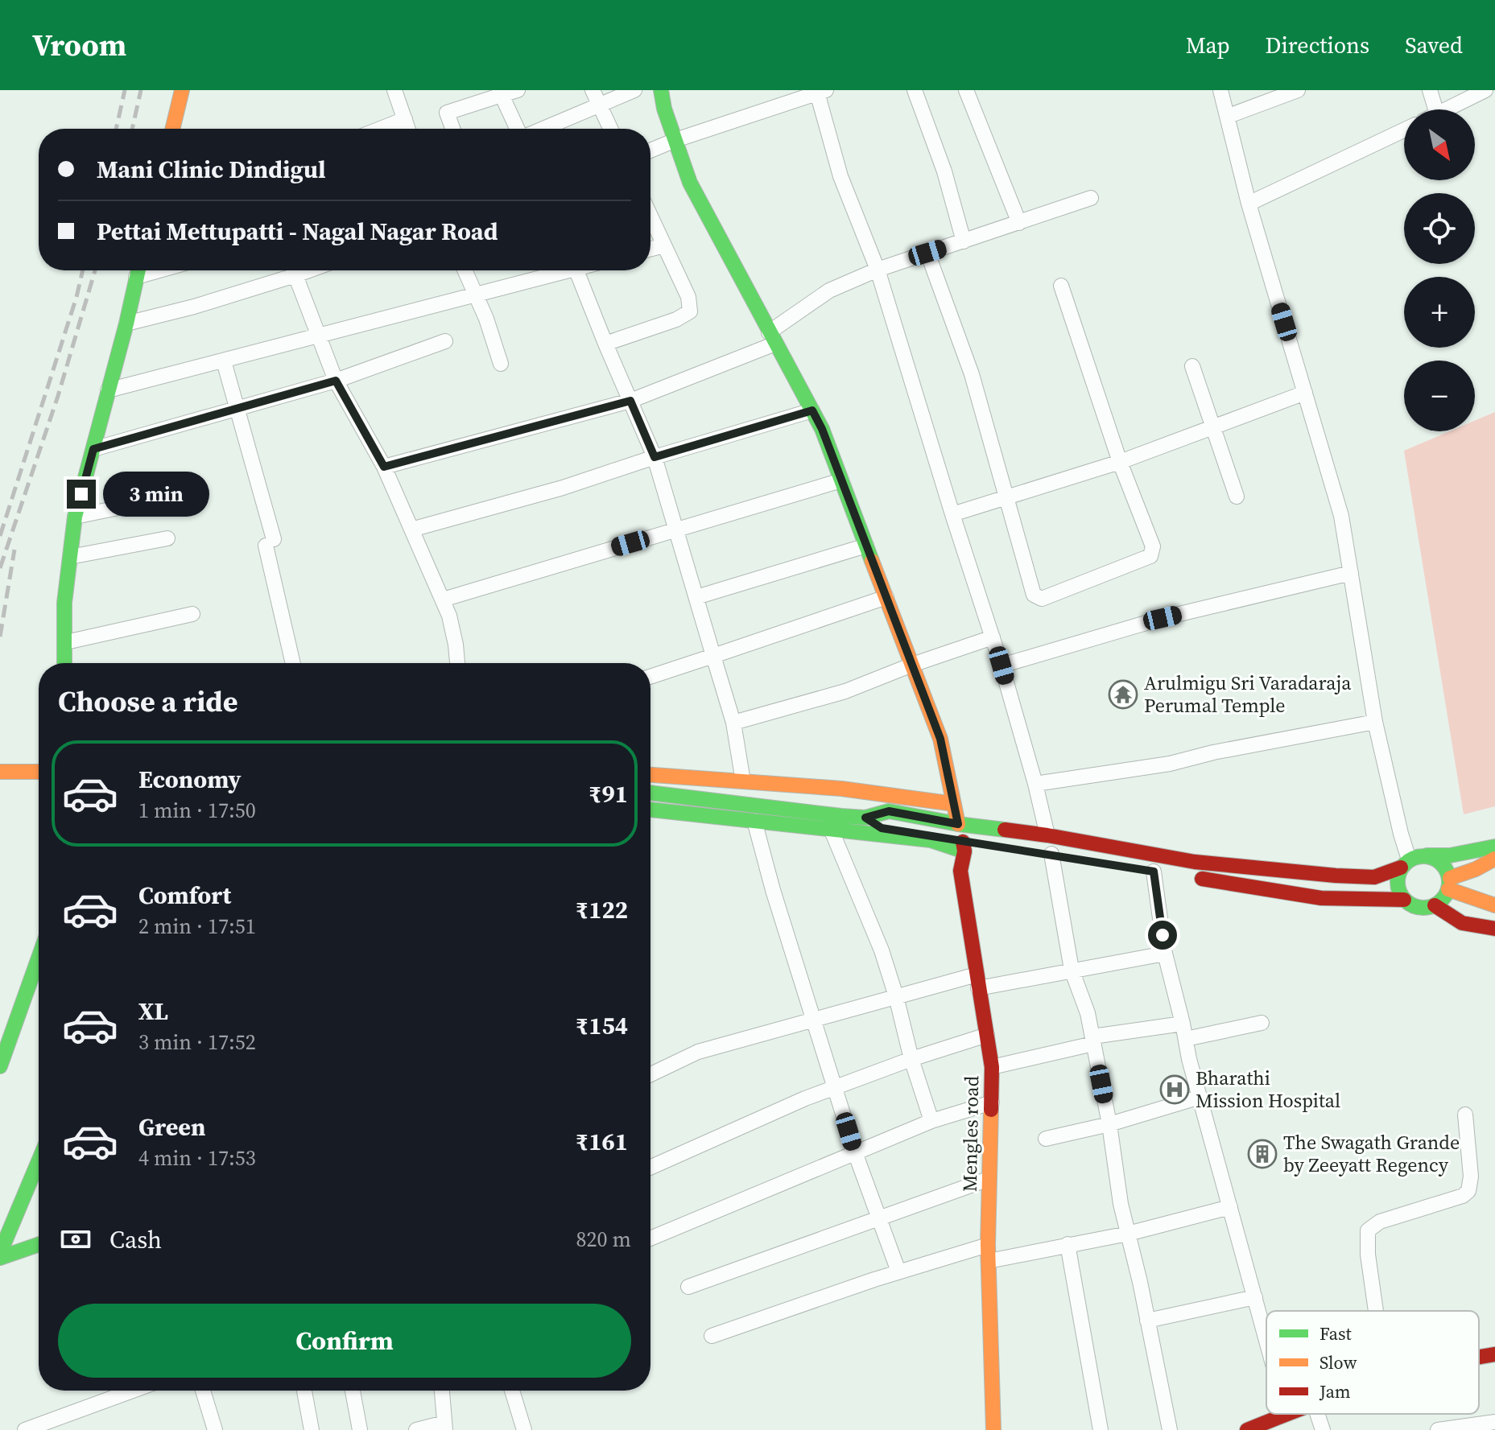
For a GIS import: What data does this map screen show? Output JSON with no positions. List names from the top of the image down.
{
  "streets": {
    "main road": ["Mengles road"]
  },
  "places": {
    "temple": ["Arulmigu Sri Varadaraja Perumal Temple"],
    "hospital": ["Bharathi Mission Hospital"],
    "building": ["The Swagath Grande by Zeeyatt Regency"]
  },
  "legend": ["Fast", "Slow", "Jam"],
  "north": "bottom right",
  "page": {
    "header": "Vroom",
    "nav": ["Map", "Directions", "Saved"],
    "map_buttons": ["+", "−"],
    "banner": ["Mani Clinic Dindigul", "Pettai Mettupatti - Nagal Nagar Road"],
    "bubble": "3 min",
    "heading": "Choose a ride",
    "list": [
      {
        "name": "Economy",
        "note": "1 min · 17:50",
        "value": "₹91"
      },
      {
        "name": "Comfort",
        "note": "2 min · 17:51",
        "value": "₹122"
      },
      {
        "name": "XL",
        "note": "3 min · 17:52",
        "value": "₹154"
      },
      {
        "name": "Green",
        "note": "4 min · 17:53",
        "value": "₹161"
      }
    ],
    "pay": ["Cash", "820 m"],
    "buttons": "Confirm"
  }
}
